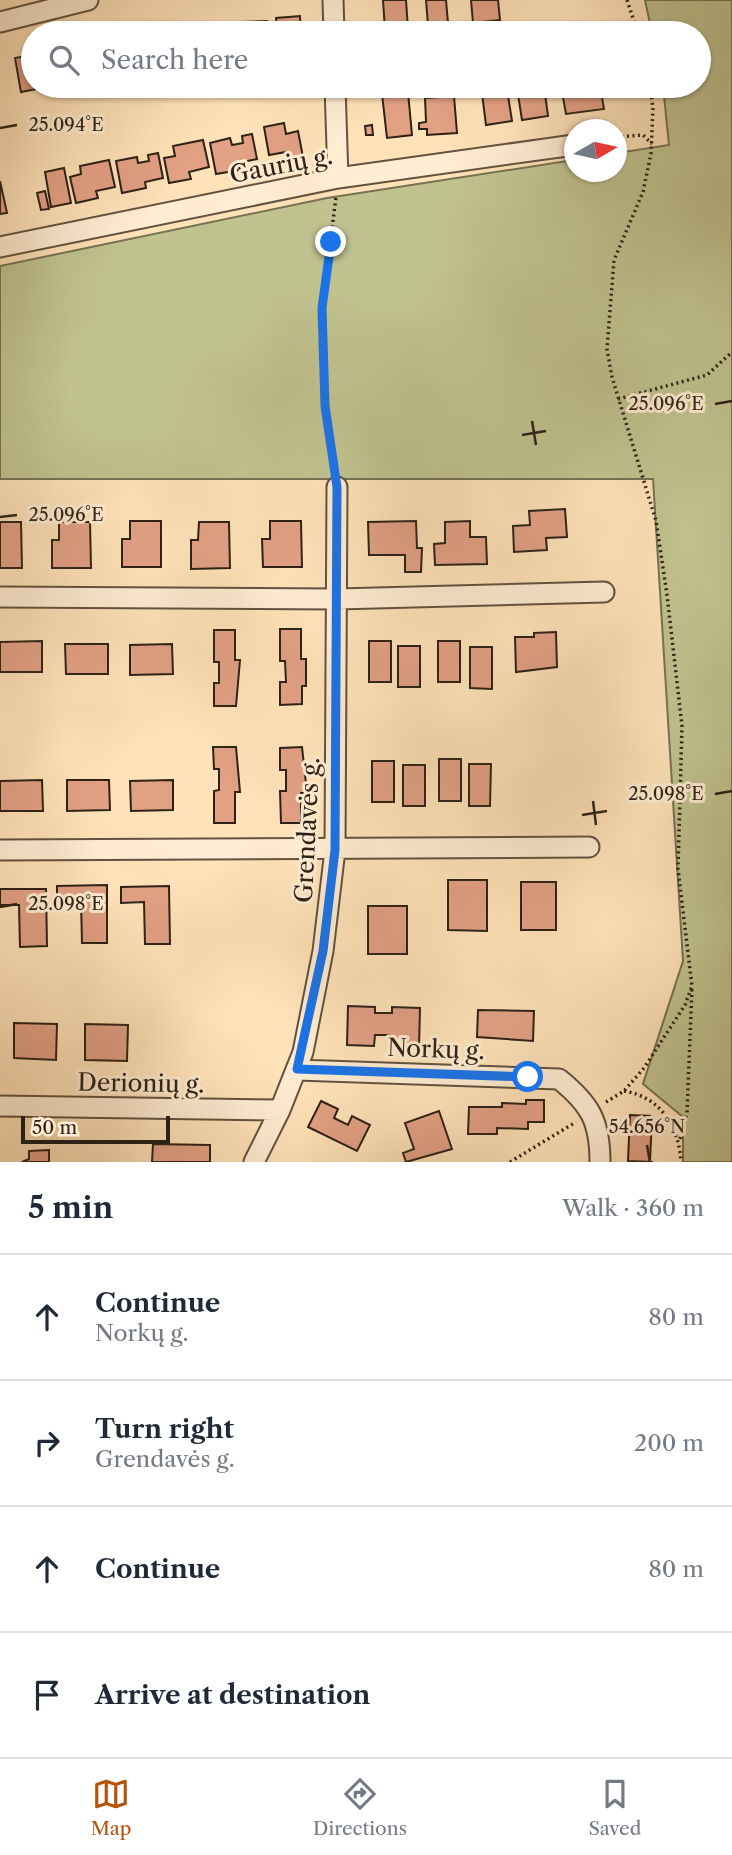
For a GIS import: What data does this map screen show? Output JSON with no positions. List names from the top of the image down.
{
  "streets": {
    "street": [
      "Gaurių g.",
      "Grendavės g.",
      "Norkų g.",
      "Derionių g."
    ]
  },
  "crossings": [
    ["Grendavės g.", "Norkų g."],
    ["Grendavės g.", "Derionių g."]
  ],
  "scale_bar": "50 m",
  "north": "right",
  "page": {
    "search": "Search here",
    "scale": "50 m",
    "heading": ["5 min", "Walk · 360 m"],
    "list": [
      ["Continue", "Norkų g.", "80 m"],
      ["Turn right", "Grendavės g.", "200 m"],
      ["Continue", "80 m"],
      "Arrive at destination"
    ],
    "nav": ["Map", "Directions", "Saved"]
  },
  "coordinates": [
    "25.094°E",
    "25.096°E",
    "25.098°E",
    "54.656°N"
  ]
}
